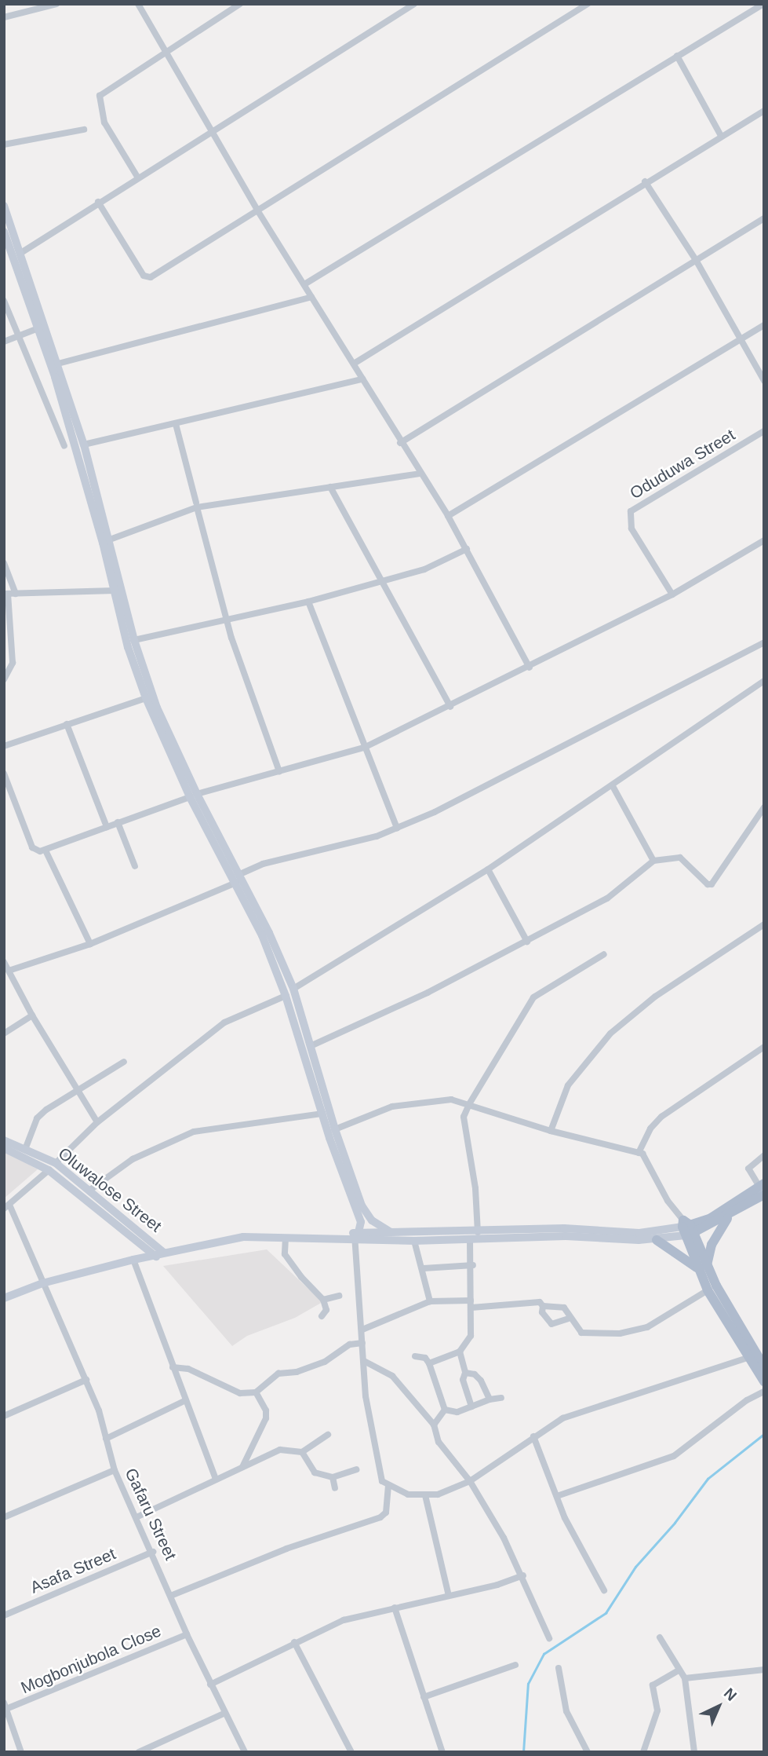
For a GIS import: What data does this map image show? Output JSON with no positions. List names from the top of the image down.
{
  "streets": {
    "main road": ["Oluwalose Street"],
    "street": [
      "Oduduwa Street",
      "Gafaru Street",
      "Asafa Street",
      "Mogbonjubola Close"
    ]
  },
  "crossings": [
    ["Gafaru Street", "Asafa Street"],
    ["Gafaru Street", "Mogbonjubola Close"]
  ],
  "north": "top right"
}
